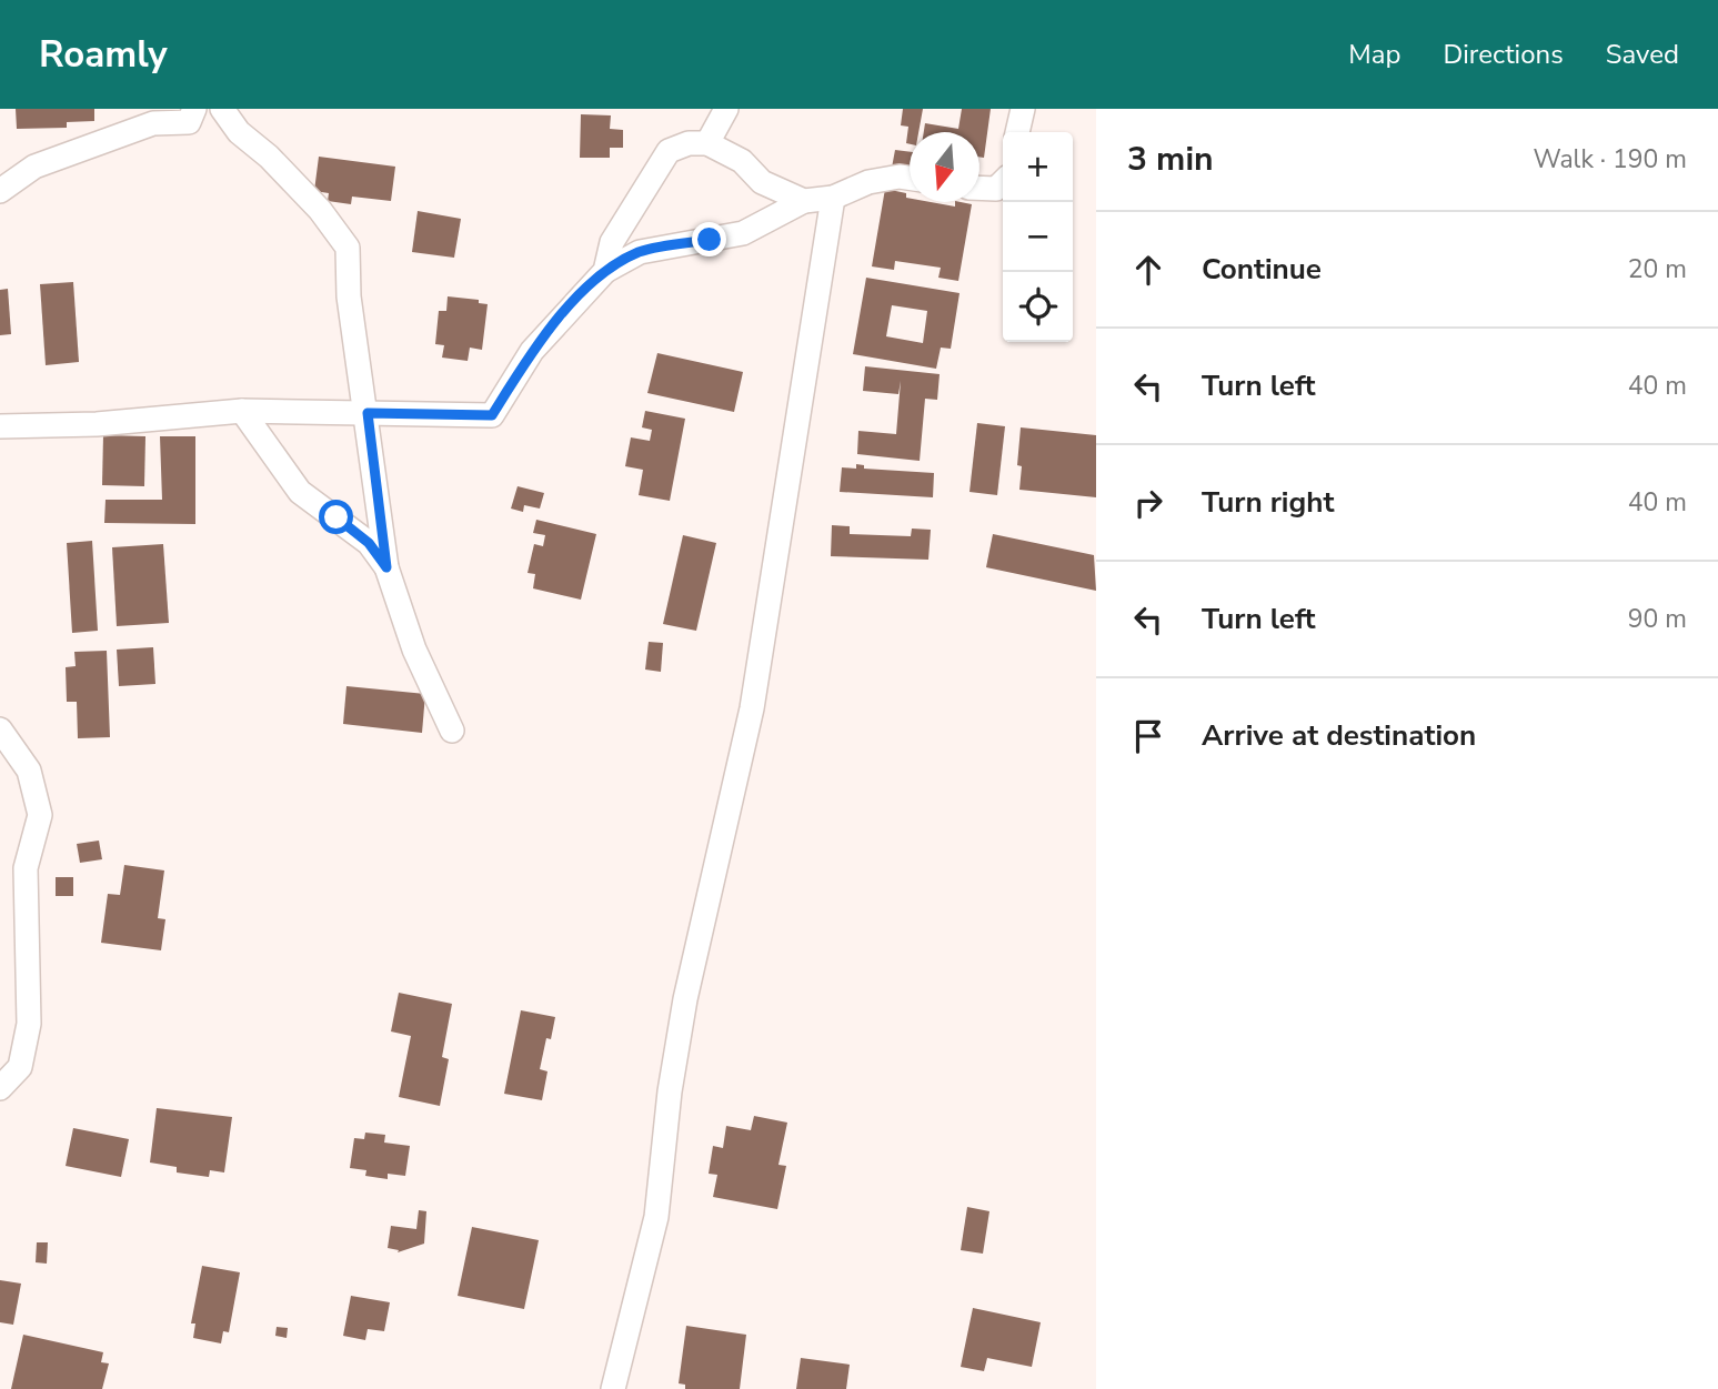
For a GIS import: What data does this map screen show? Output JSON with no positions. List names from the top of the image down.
{
  "north": "bottom",
  "page": {
    "header": "Roamly",
    "nav": ["Map", "Directions", "Saved"],
    "heading": ["3 min", "Walk · 190 m"],
    "map_buttons": ["+", "−"],
    "list": [
      ["Continue", "20 m"],
      ["Turn left", "40 m"],
      ["Turn right", "40 m"],
      ["Turn left", "90 m"],
      "Arrive at destination"
    ]
  }
}
